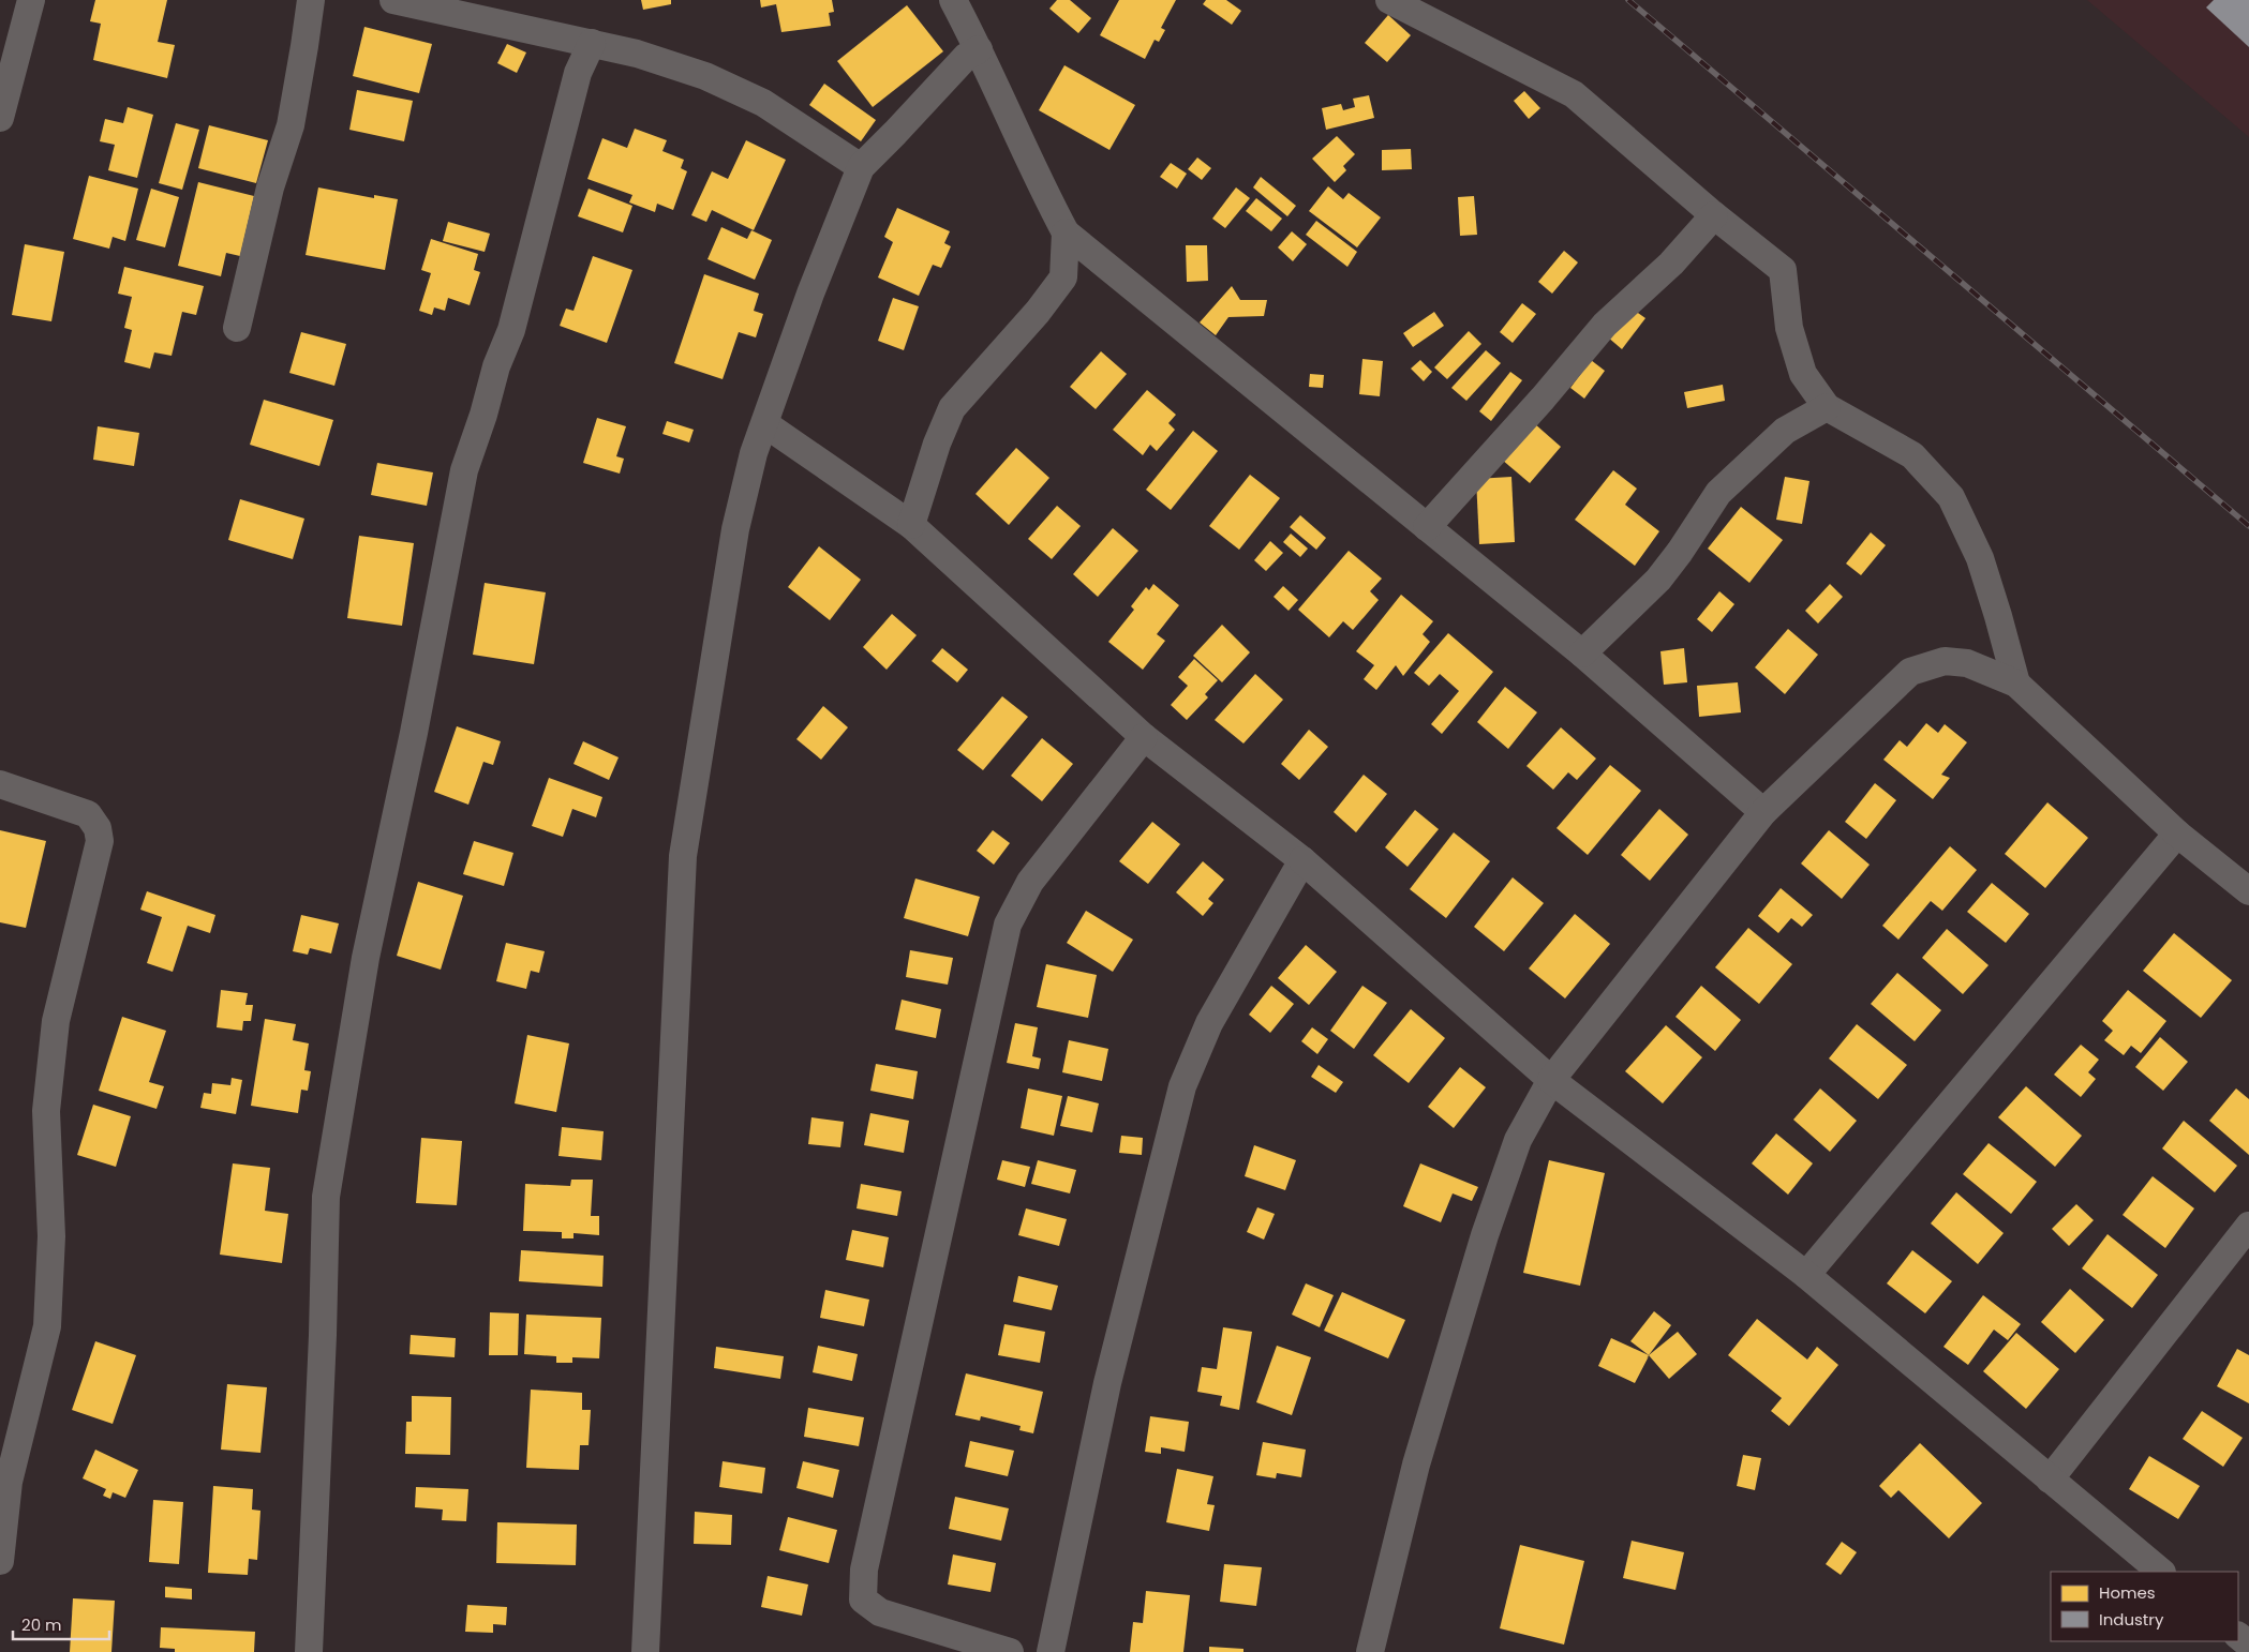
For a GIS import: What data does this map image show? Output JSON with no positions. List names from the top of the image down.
{
  "legend": ["Homes", "Industry"],
  "scale_bar": "20 m"
}
